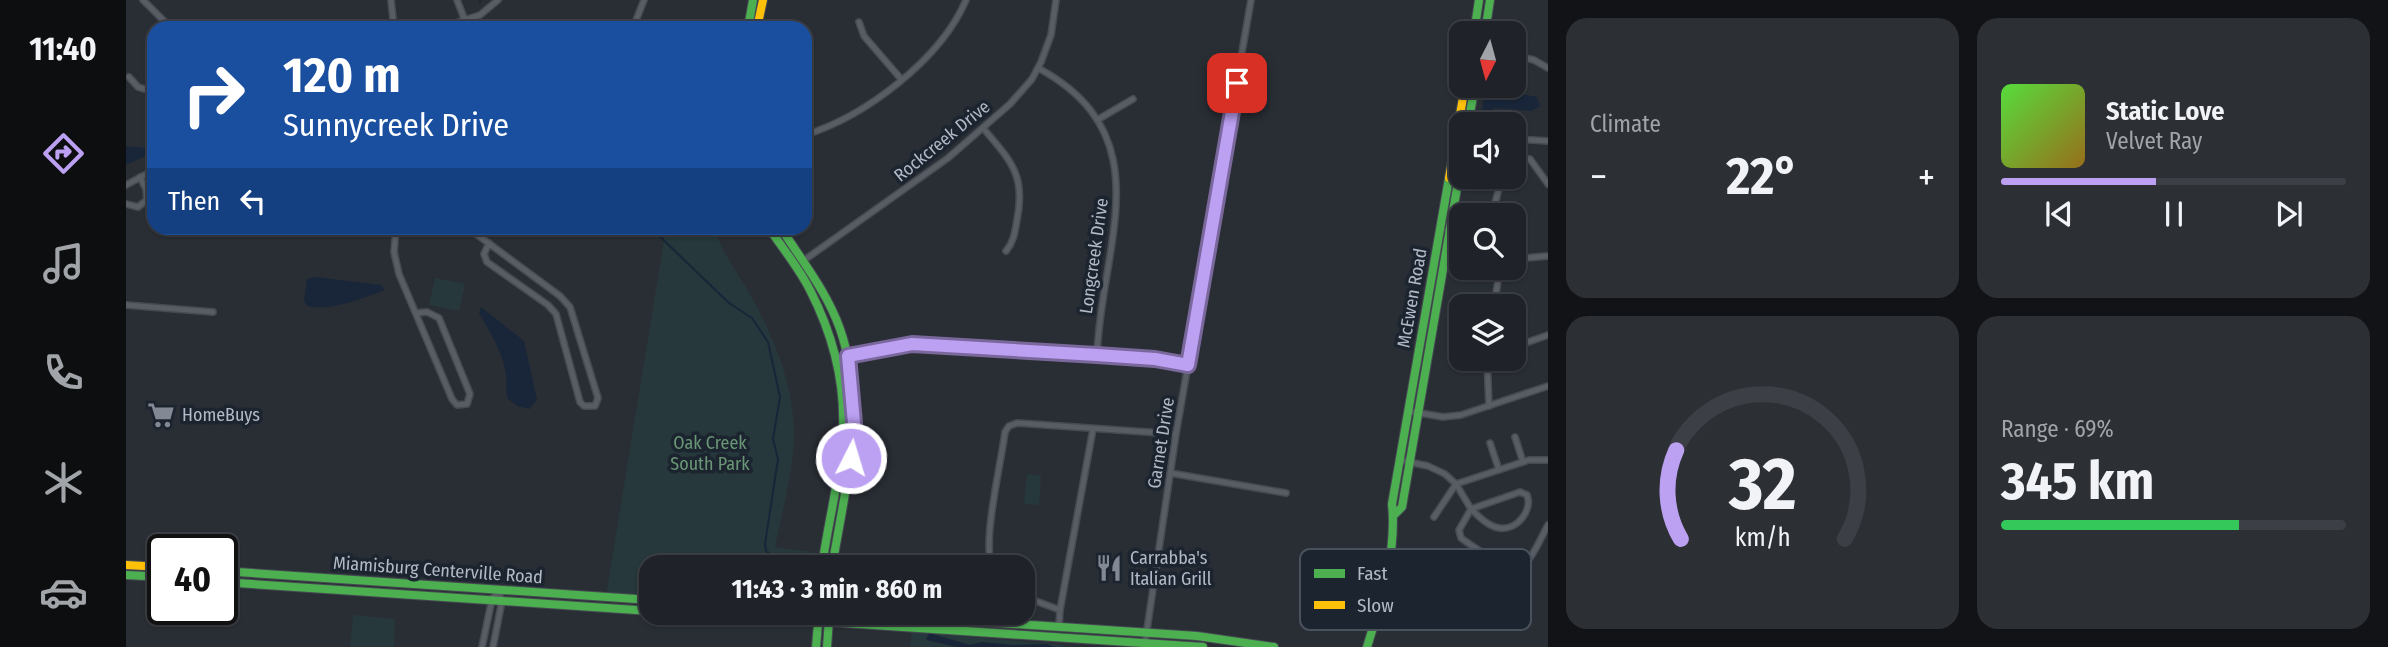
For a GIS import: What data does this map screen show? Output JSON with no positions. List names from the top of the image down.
{
  "streets": {
    "main road": ["McEwen Road", "Miamisburg Centerville Road"],
    "street": ["Rockcreek Drive", "Longcreek Drive", "Garnet Drive"]
  },
  "crossings": [
    ["Rockcreek Drive", "Longcreek Drive"]
  ],
  "parks": ["Oak Creek South Park"],
  "places": {
    "supermarket": ["HomeBuys"],
    "restaurant": ["Carrabba's Italian Grill"]
  },
  "legend": ["Fast", "Slow"],
  "north": "bottom",
  "page": {
    "tabs": "11:40",
    "tile": [
      "Climate",
      ["Range · 69%", "345 km"]
    ],
    "turn": ["120 m", "Sunnycreek Drive"],
    "song": ["Static Love", "Velvet Ray"],
    "heat": ["−", "22°", "+"],
    "then": "Then",
    "limit": "40",
    "trip": "11:43 · 3 min · 860 m",
    "gauge": ["32", "km/h"]
  }
}
